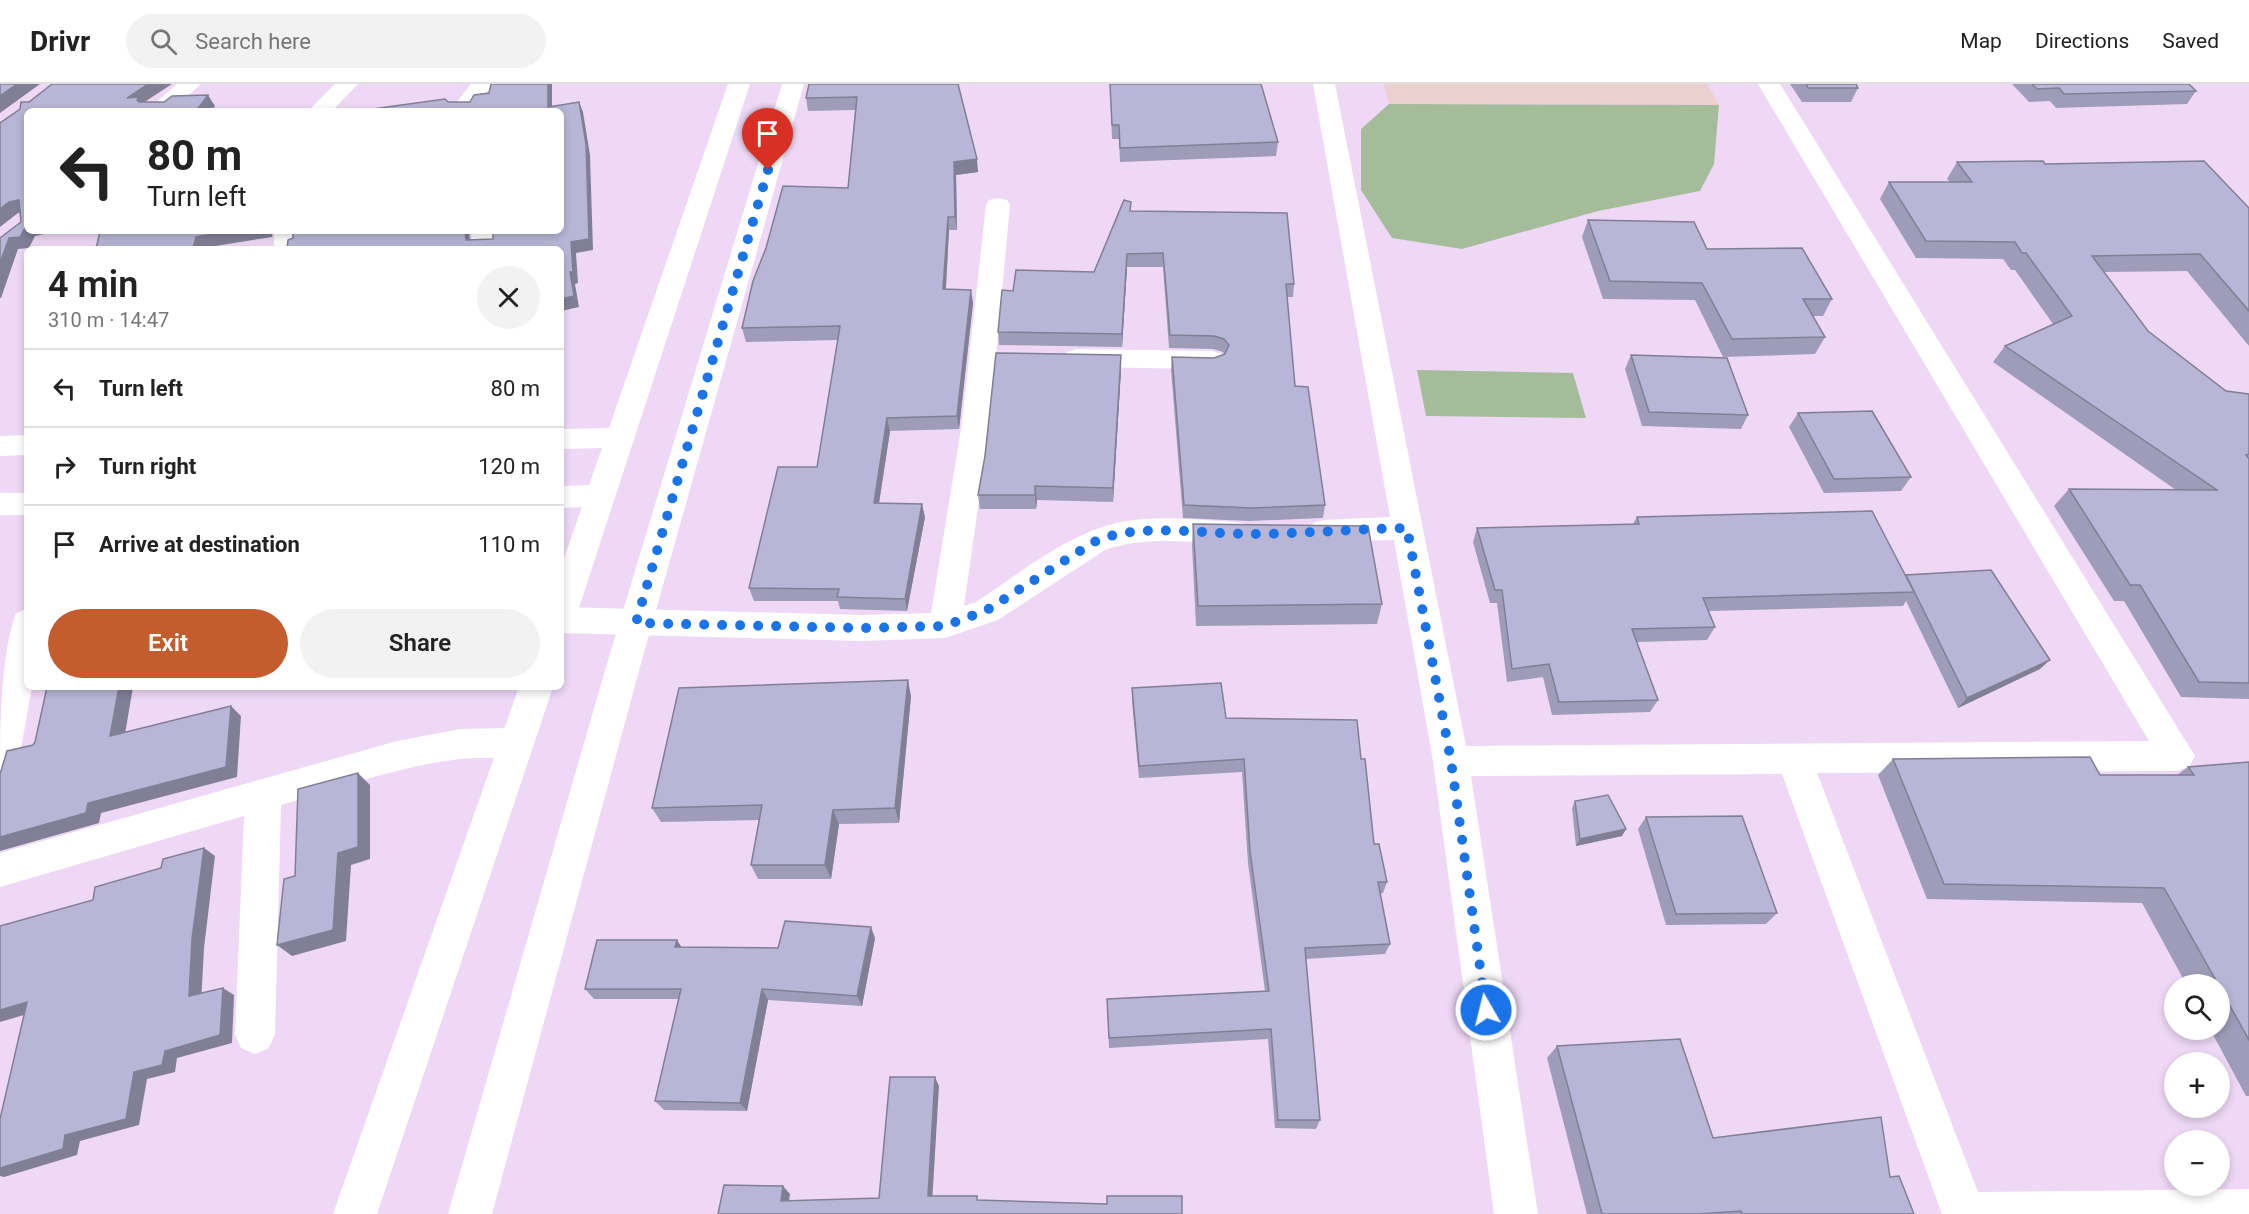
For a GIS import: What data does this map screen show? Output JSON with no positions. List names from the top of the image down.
{
  "page": {
    "header": "Drivr",
    "search": "Search here",
    "nav": ["Map", "Directions", "Saved"],
    "turn": ["80 m", "Turn left"],
    "heading": ["4 min", "310 m · 14:47"],
    "list": [
      {
        "name": "Turn left",
        "value": "80 m"
      },
      {
        "name": "Turn right",
        "value": "120 m"
      },
      {
        "name": "Arrive at destination",
        "value": "110 m"
      }
    ],
    "buttons": ["Exit", "Share"],
    "map_buttons": ["+", "−"]
  }
}
